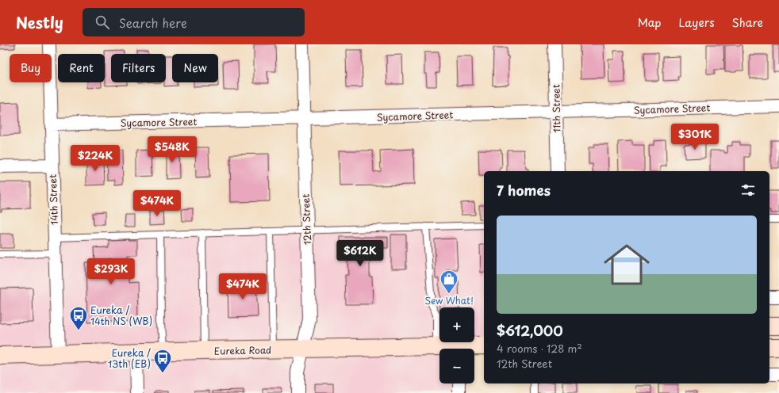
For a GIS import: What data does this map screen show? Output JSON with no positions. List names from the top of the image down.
{
  "streets": {
    "main road": ["Eureka Road"],
    "street": [
      "11th Street",
      "Sycamore Street",
      "14th Street",
      "12th Street"
    ]
  },
  "crossings": [
    ["11th Street", "Sycamore Street"],
    ["Sycamore Street", "14th Street"],
    ["Sycamore Street", "12th Street"],
    ["14th Street", "Eureka Road"],
    ["12th Street", "Eureka Road"]
  ],
  "places": {
    "shop": ["Sew What!"],
    "bus stop": ["Eureka / 14th NS (WB)", "Eureka / 13th (EB)"]
  },
  "page": {
    "header": "Nestly",
    "search": "Search here",
    "nav": ["Map", "Layers", "Share"],
    "chip": [
      "Buy",
      "Rent",
      "Filters",
      "New"
    ],
    "price": [
      "$301K",
      "$548K",
      "$224K",
      "$474K",
      "$612K",
      "$293K",
      "$474K"
    ],
    "heading": "7 homes",
    "list": [
      {
        "name": "$612,000",
        "note": "4 rooms · 128 m² · 12th Street"
      }
    ],
    "map_buttons": ["+", "−"]
  }
}
